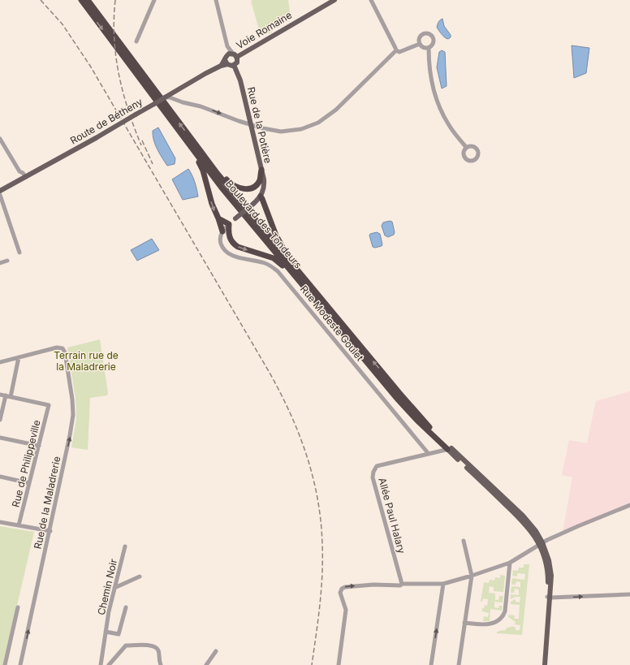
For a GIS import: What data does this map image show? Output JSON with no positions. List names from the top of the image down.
{
  "streets": {
    "highway": ["Boulevard des Tondeurs"],
    "main road": ["Voie Romaine", "Route de Bétheny", "Rue de la Potière"],
    "street": [
      "Rue Modeste Goulet",
      "Rue de Philippeville",
      "Rue de la Maladrerie",
      "Allée Paul Halary",
      "Chemin Noir"
    ]
  },
  "crossings": [
    ["Voie Romaine", "Route de Bétheny"],
    ["Voie Romaine", "Rue de la Potière"],
    ["Route de Bétheny", "Rue de la Potière"],
    ["Boulevard des Tondeurs", "Allée Paul Halary"],
    ["Rue Modeste Goulet", "Allée Paul Halary"]
  ],
  "one_way": ["Rue de la Maladrerie"],
  "parks": ["Terrain rue de la Maladrerie"]
}
